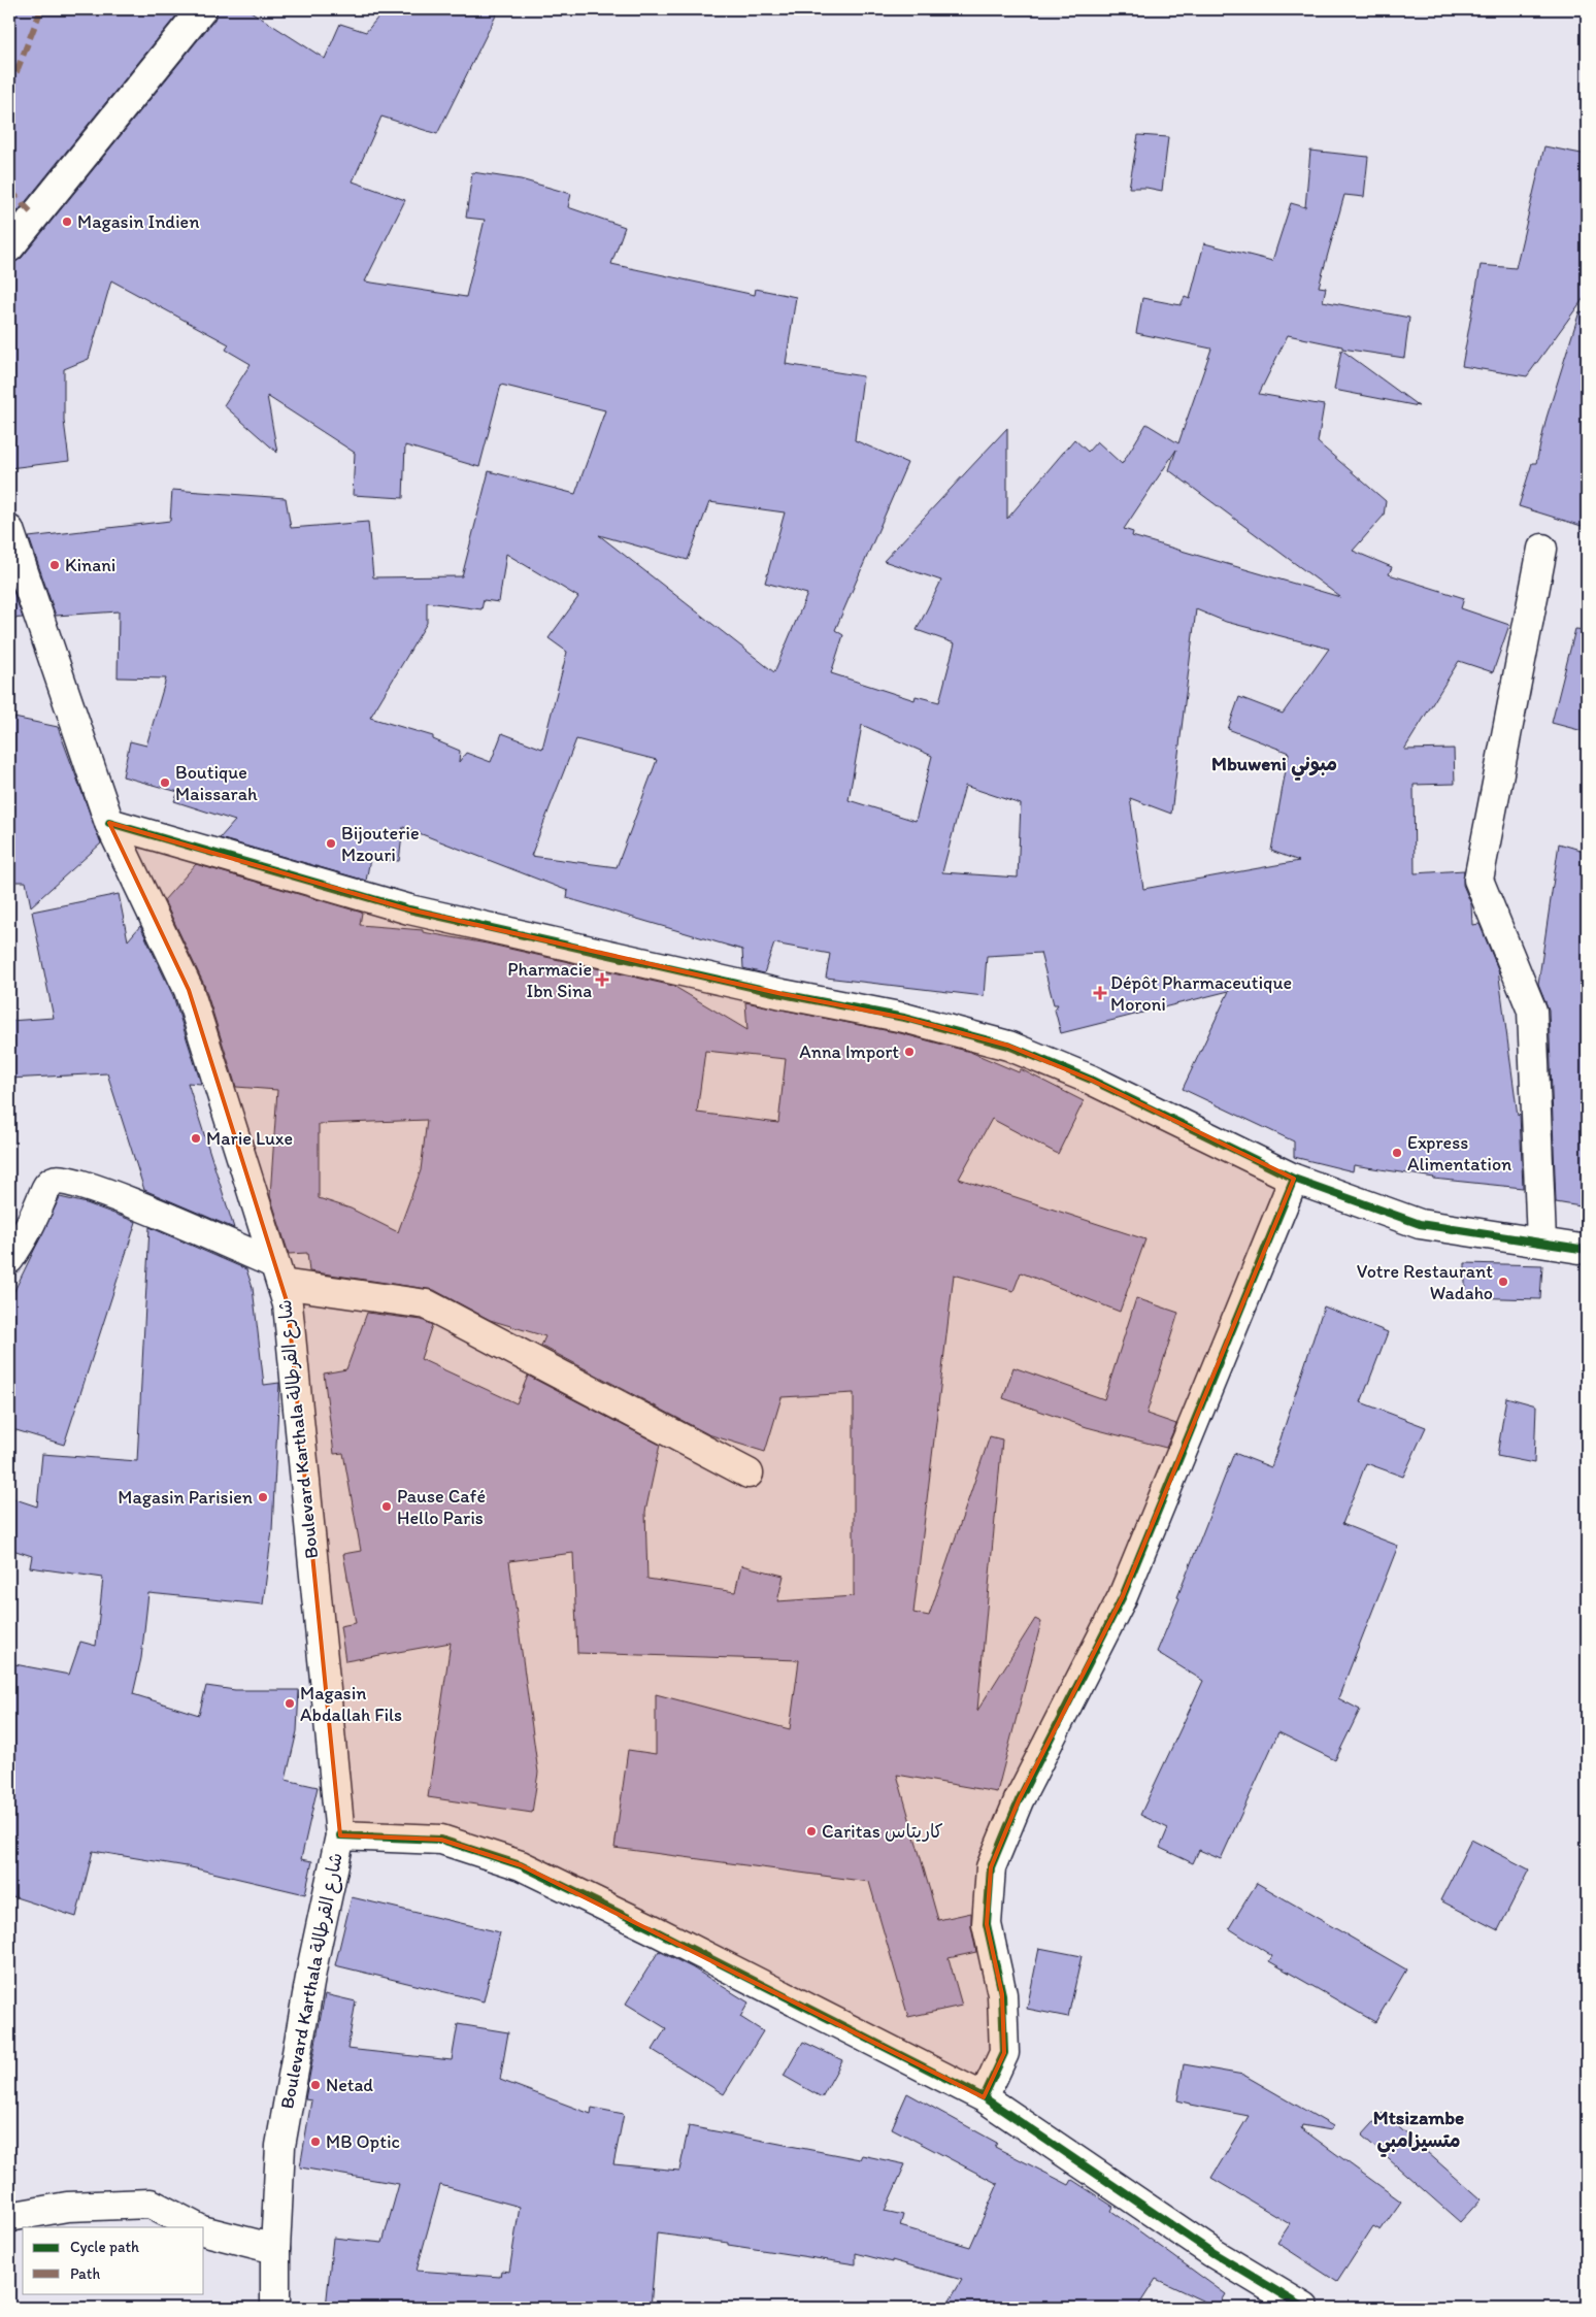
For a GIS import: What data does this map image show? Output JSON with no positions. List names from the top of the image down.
{
  "streets": {
    "street": ["Boulevard Karthala شارع القرطالة"]
  },
  "districts": ["Mbuweni مبوني", "Mtsizambe متسيزامبي"],
  "places": {
    "other": [
      "Magasin Indien",
      "Kinani",
      "Boutique Maissarah",
      "Bijouterie Mzouri",
      "Anna Import",
      "Marie Luxe",
      "Express Alimentation",
      "Votre Restaurant Wadaho",
      "Magasin Parisien",
      "Pause Café Hello Paris",
      "Magasin Abdallah Fils",
      "Caritas كاريتاس",
      "Netad",
      "MB Optic"
    ],
    "health": ["Pharmacie Ibn Sina", "Dépôt Pharmaceutique Moroni"]
  },
  "legend": ["Cycle path", "Path"]
}
